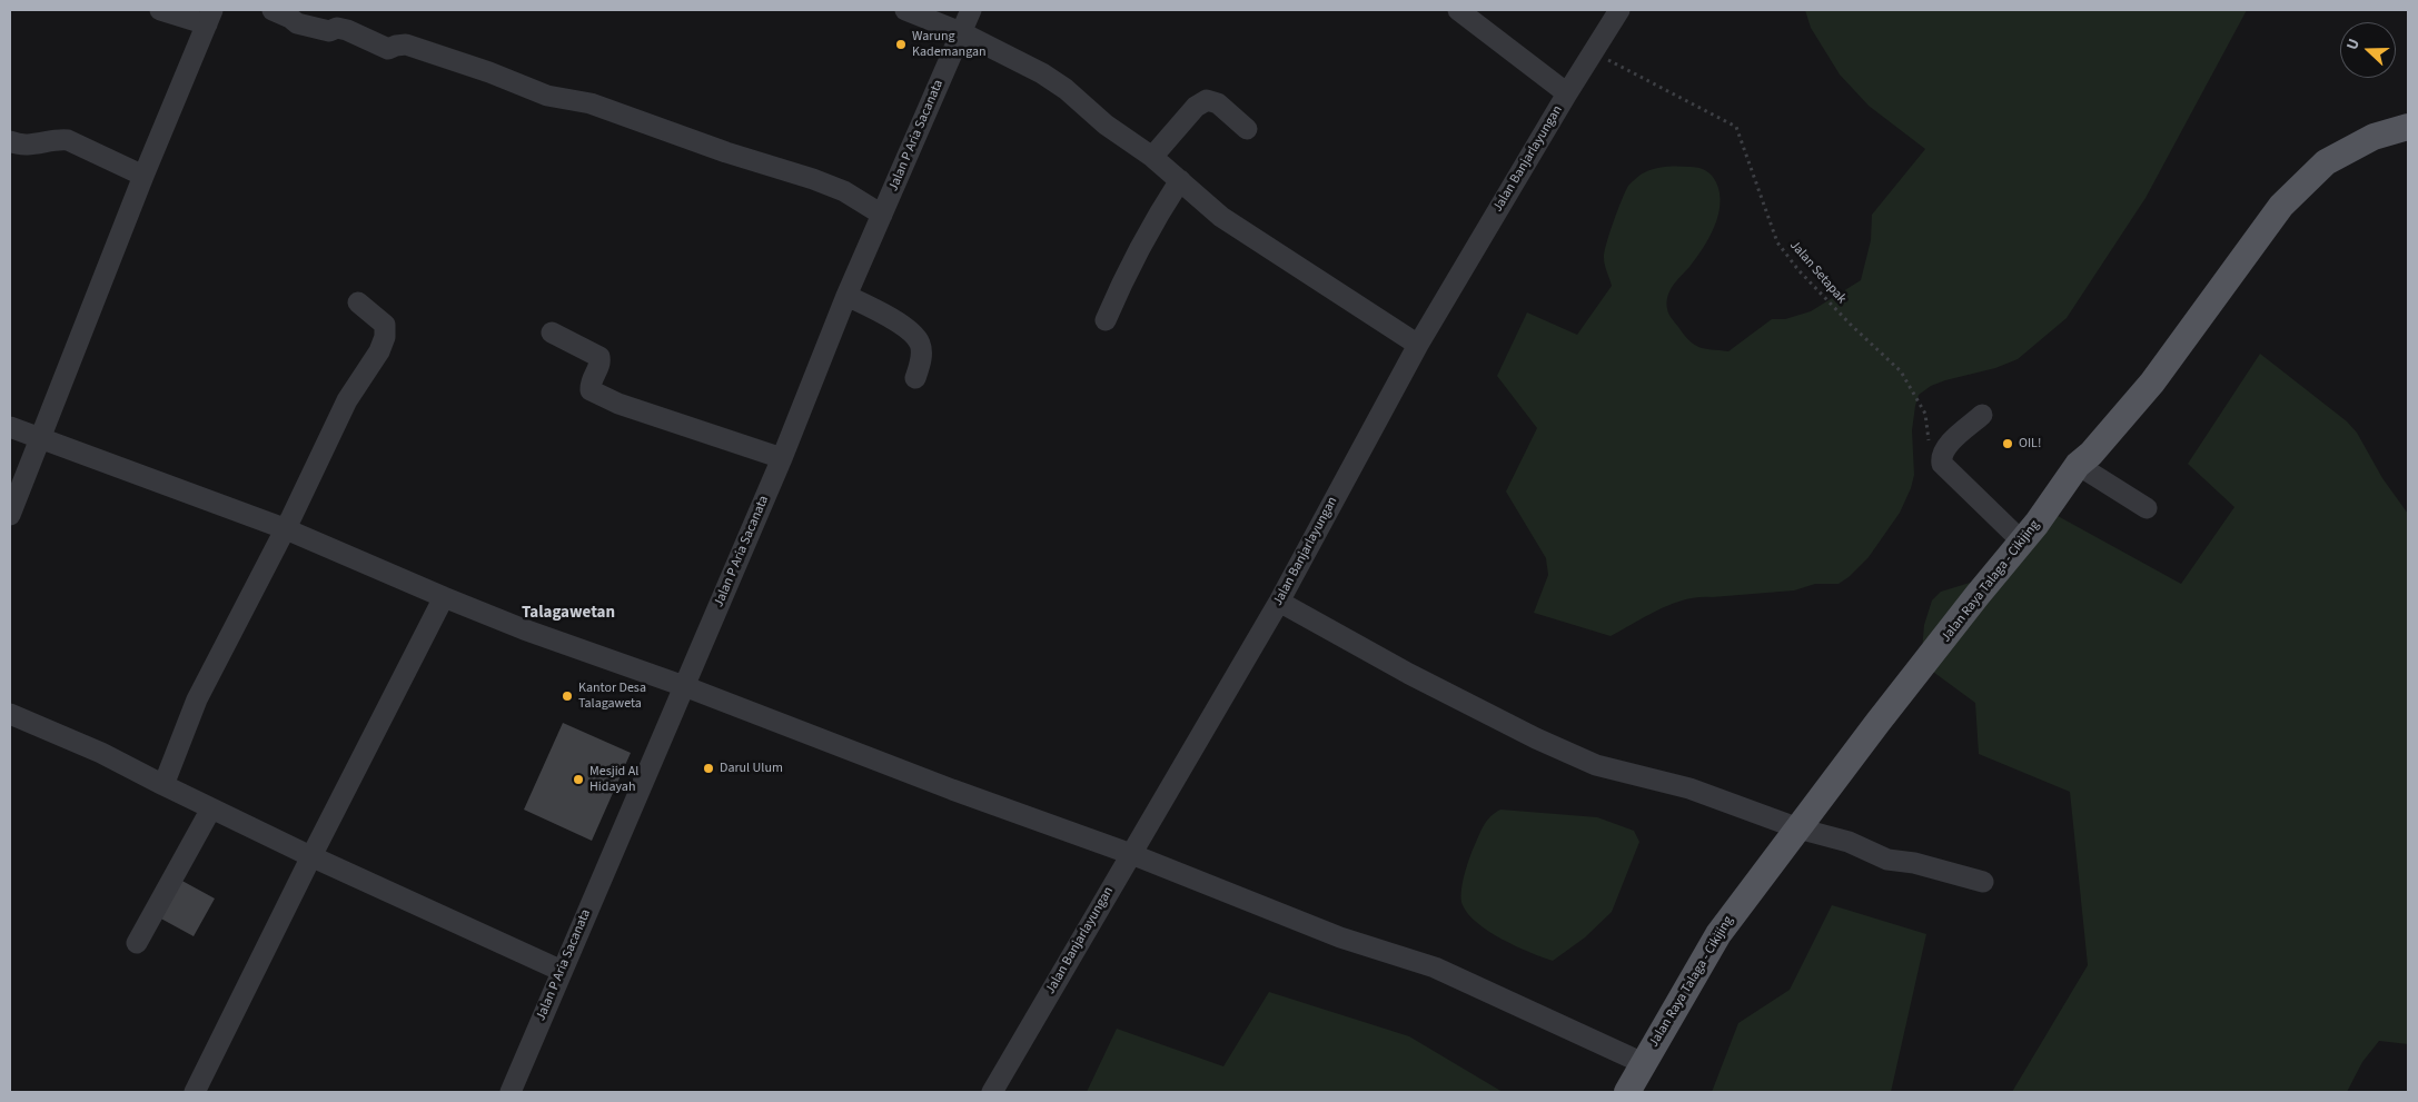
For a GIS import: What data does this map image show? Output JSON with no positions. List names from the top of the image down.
{
  "streets": {
    "main road": ["Jalan Raya Talaga - Cikijing"],
    "street": ["Jalan P Aria Sacanata", "Jalan Banjarlayungan"],
    "path": ["Jalan Setapak"]
  },
  "crossings": [
    ["Jalan Banjarlayungan", "Jalan Setapak"]
  ],
  "districts": ["Talagawetan"],
  "places": [
    "Warung Kademangan",
    "OIL!",
    "Kantor Desa Talagaweta",
    "Darul Ulum",
    "Mesjid Al Hidayah"
  ],
  "north": "left"
}
